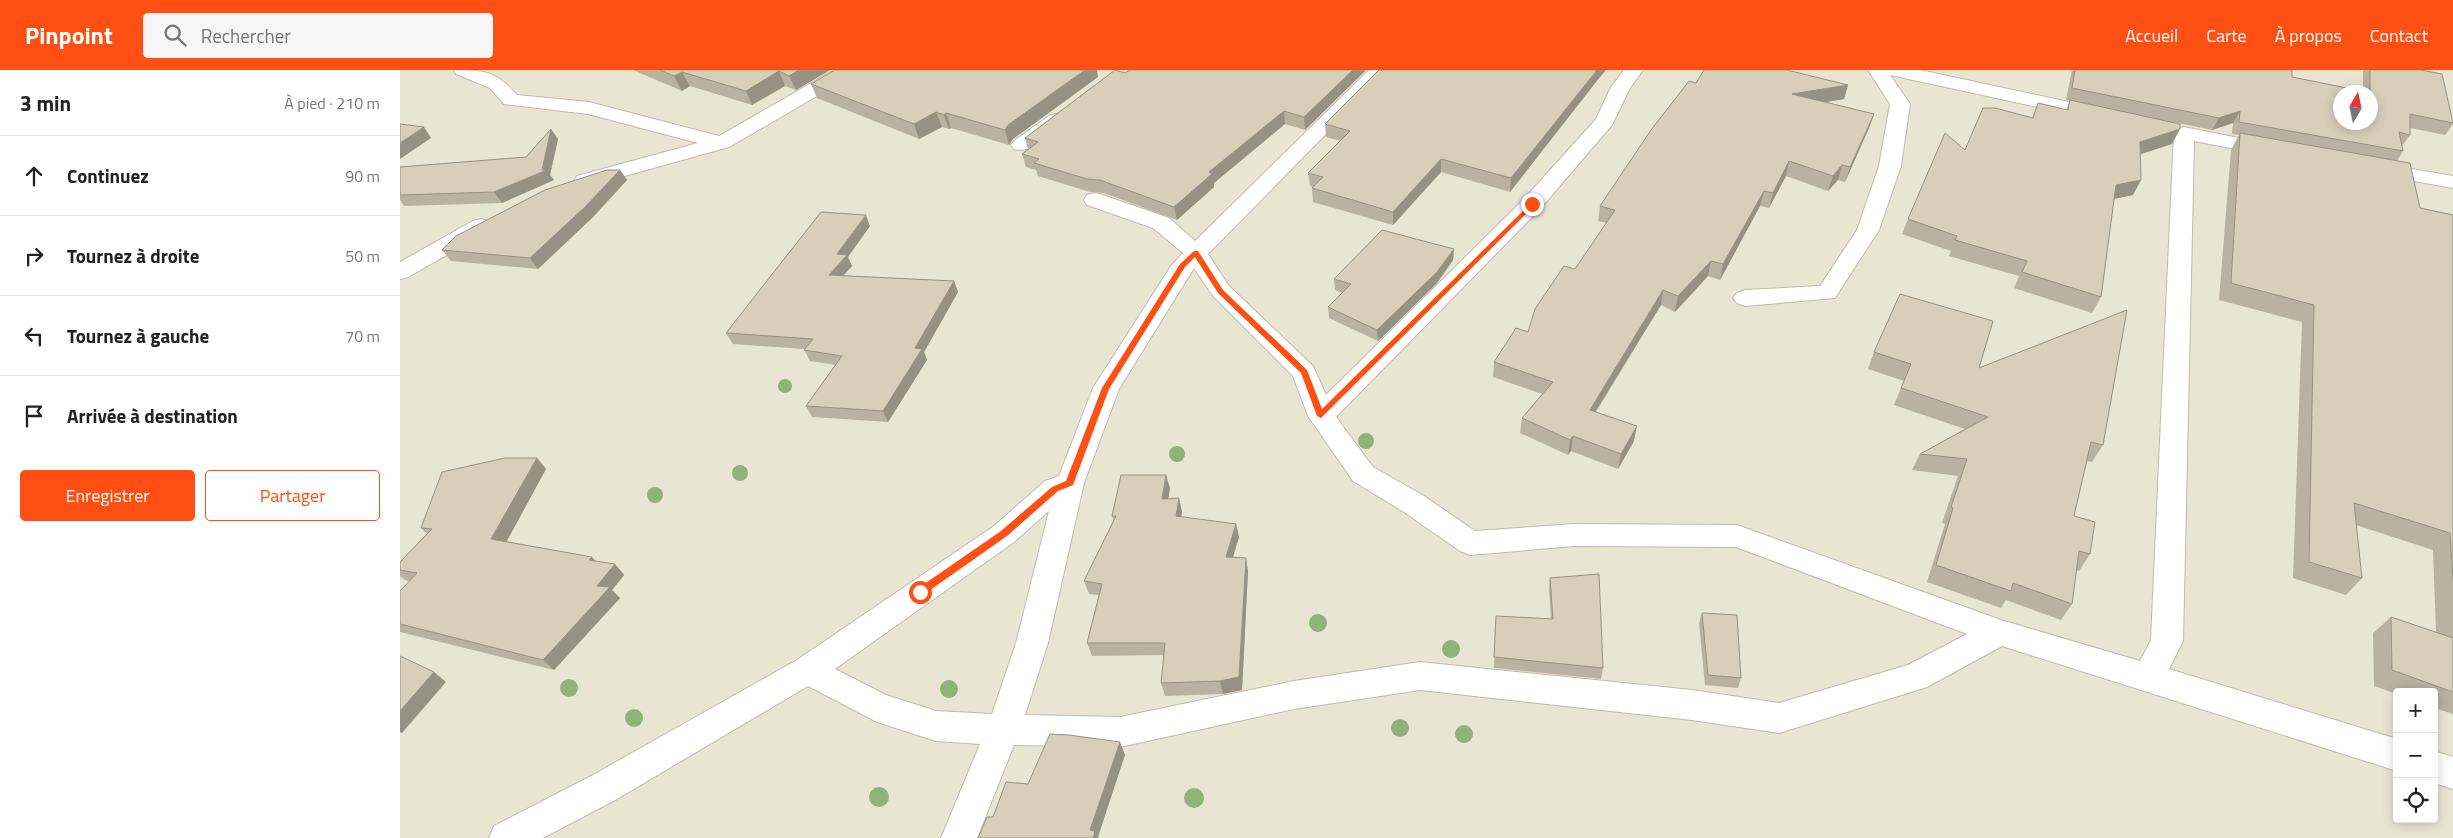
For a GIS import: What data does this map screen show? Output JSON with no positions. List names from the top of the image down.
{
  "north": "top",
  "page": {
    "header": "Pinpoint",
    "search": "Rechercher",
    "nav": [
      "Accueil",
      "Carte",
      "À propos",
      "Contact"
    ],
    "heading": ["3 min", "À pied · 210 m"],
    "list": [
      ["Continuez", "90 m"],
      ["Tournez à droite", "50 m"],
      ["Tournez à gauche", "70 m"],
      "Arrivée à destination"
    ],
    "buttons": ["Enregistrer", "Partager"],
    "map_buttons": ["+", "−"]
  }
}
